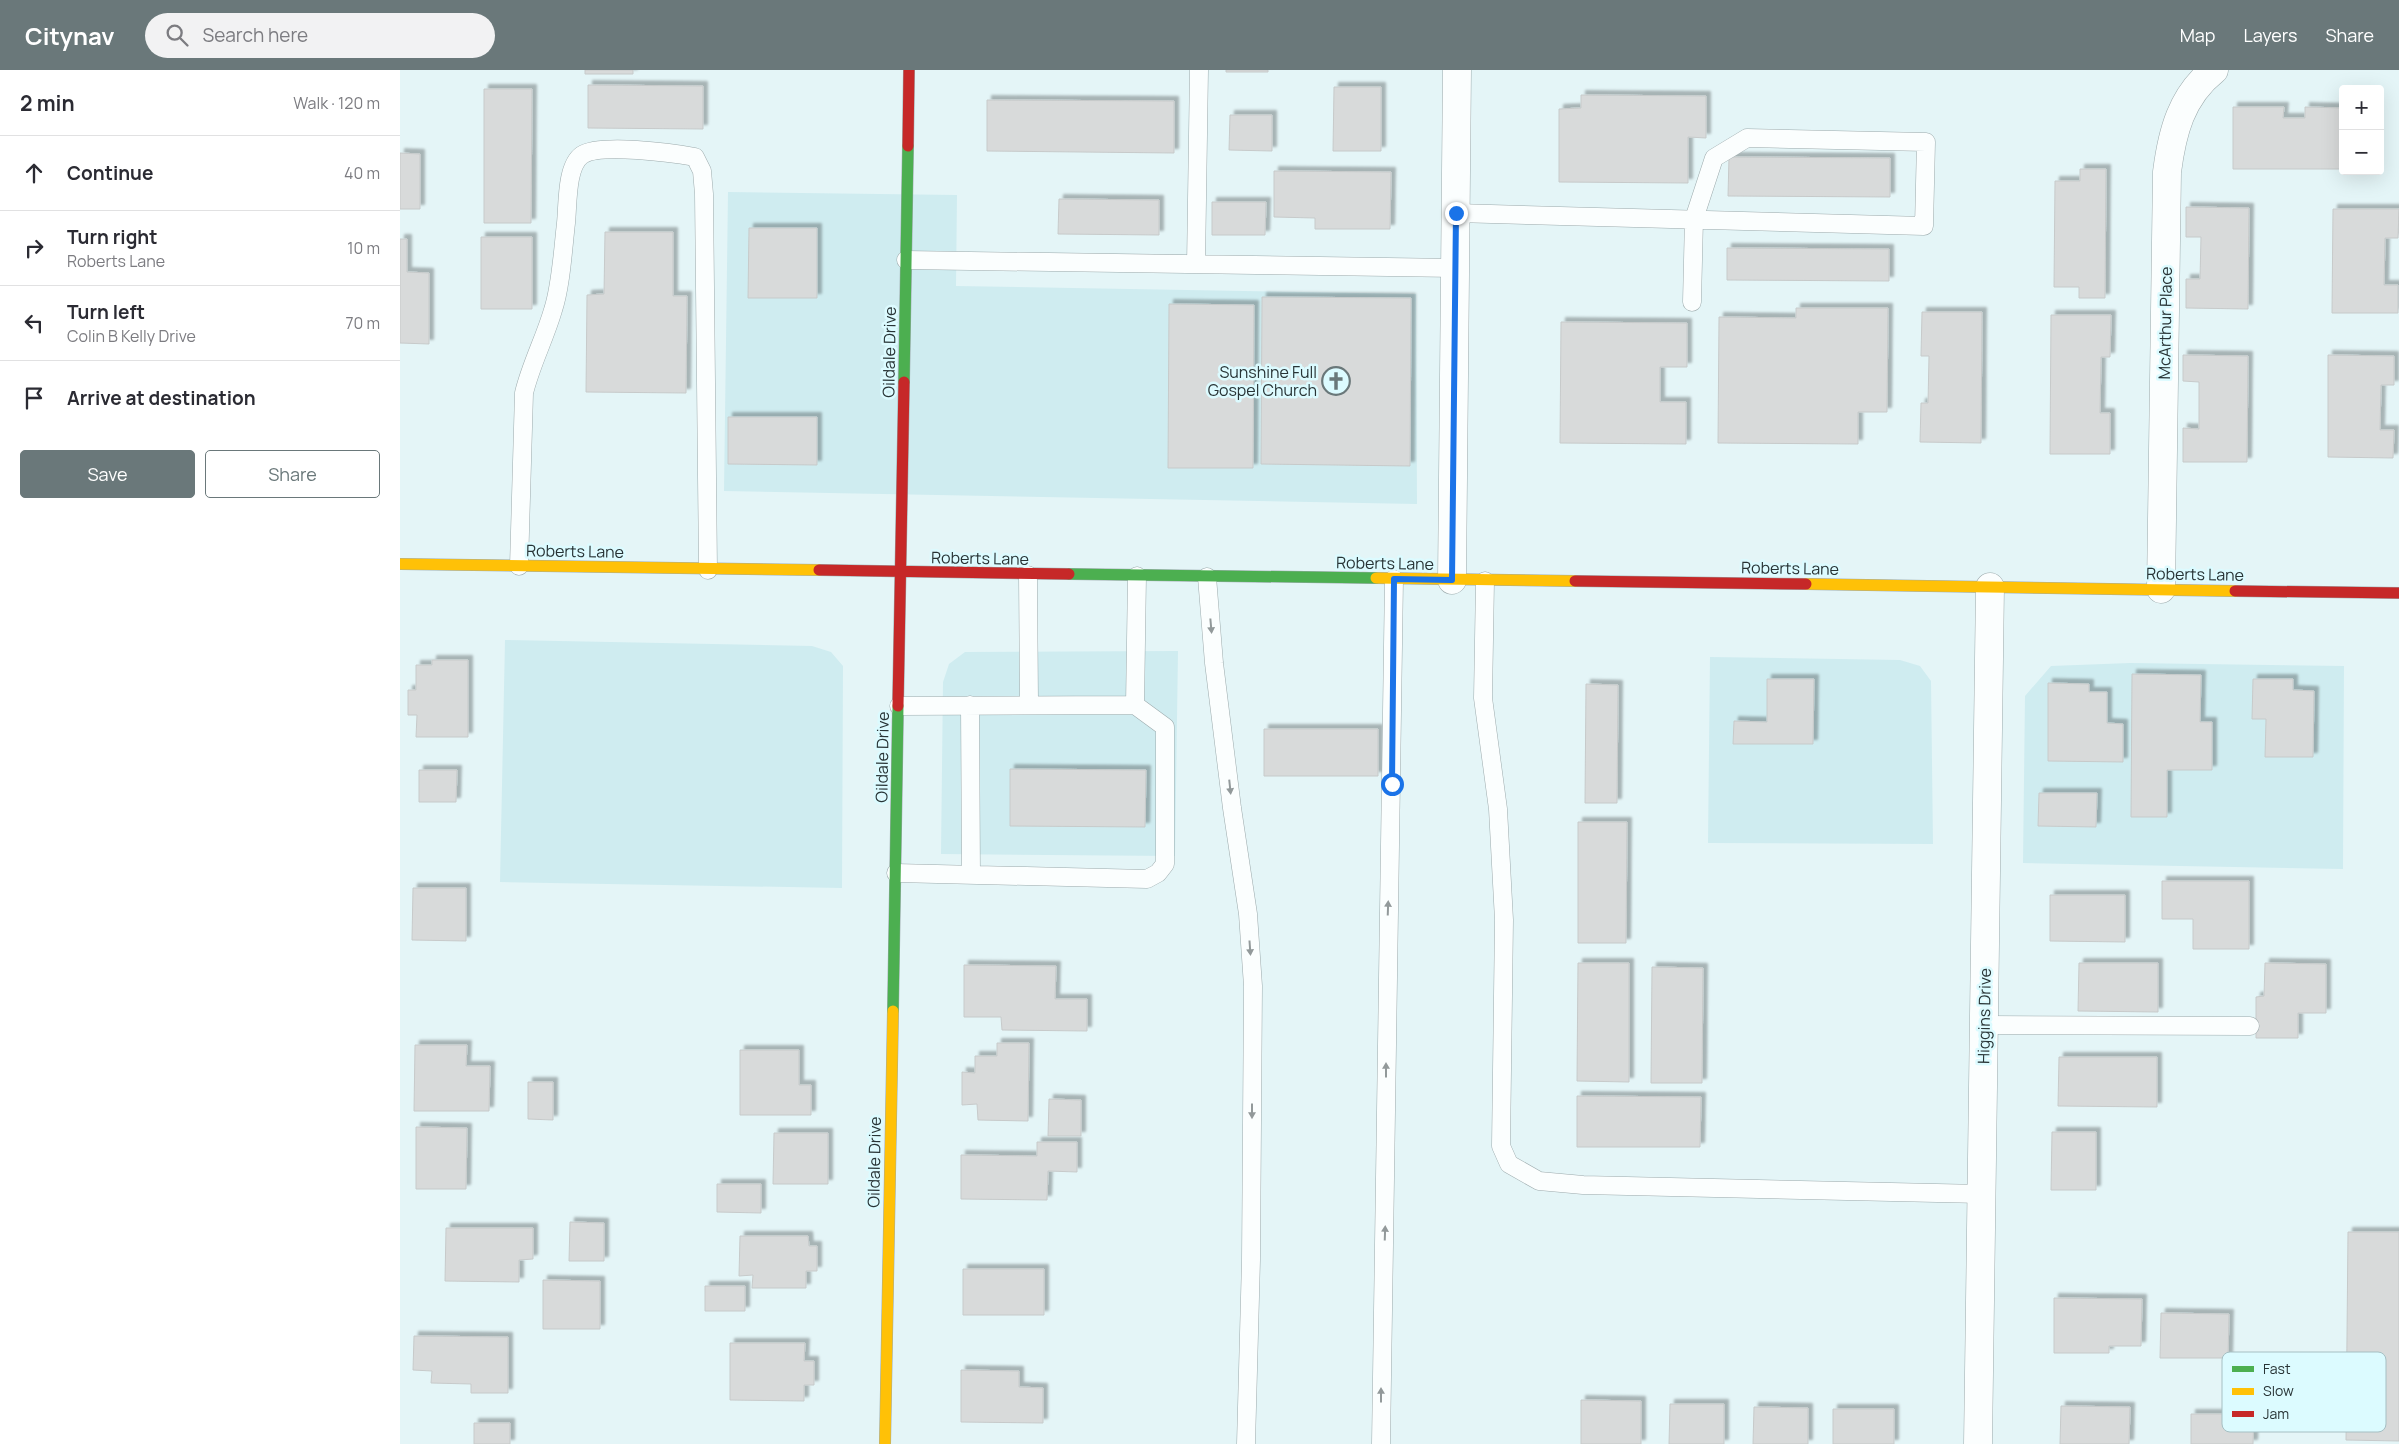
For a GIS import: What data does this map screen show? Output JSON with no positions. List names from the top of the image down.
{
  "streets": {
    "main road": ["Oildale Drive", "Roberts Lane"],
    "street": ["McArthur Place", "Higgins Drive"]
  },
  "crossings": [
    ["McArthur Place", "Roberts Lane"],
    ["Oildale Drive", "Roberts Lane"],
    ["Roberts Lane", "Higgins Drive"]
  ],
  "places": {
    "church": ["Sunshine Full Gospel Church"]
  },
  "legend": ["Fast", "Slow", "Jam"],
  "page": {
    "header": "Citynav",
    "search": "Search here",
    "nav": ["Map", "Layers", "Share"],
    "heading": ["2 min", "Walk · 120 m"],
    "map_buttons": ["+", "−"],
    "list": [
      ["Continue", "40 m"],
      ["Turn right", "Roberts Lane", "10 m"],
      ["Turn left", "Colin B Kelly Drive", "70 m"],
      "Arrive at destination"
    ],
    "buttons": ["Save", "Share"]
  }
}
